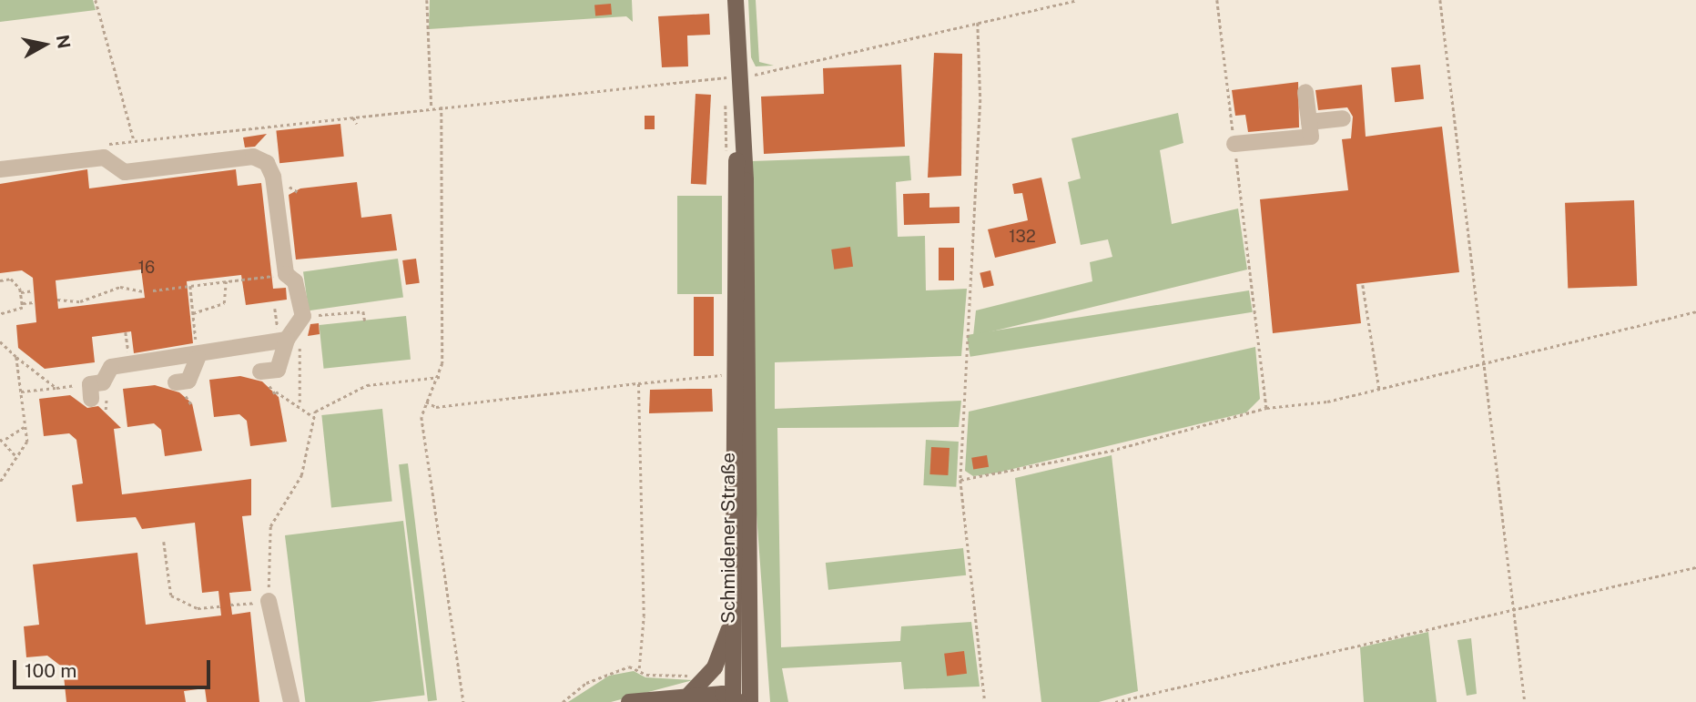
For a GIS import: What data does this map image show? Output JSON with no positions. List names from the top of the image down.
{
  "streets": {
    "main road": ["Schmidener Straße"]
  },
  "house_numbers": ["132", "16"],
  "scale_bar": "100 m",
  "north": "right"
}
